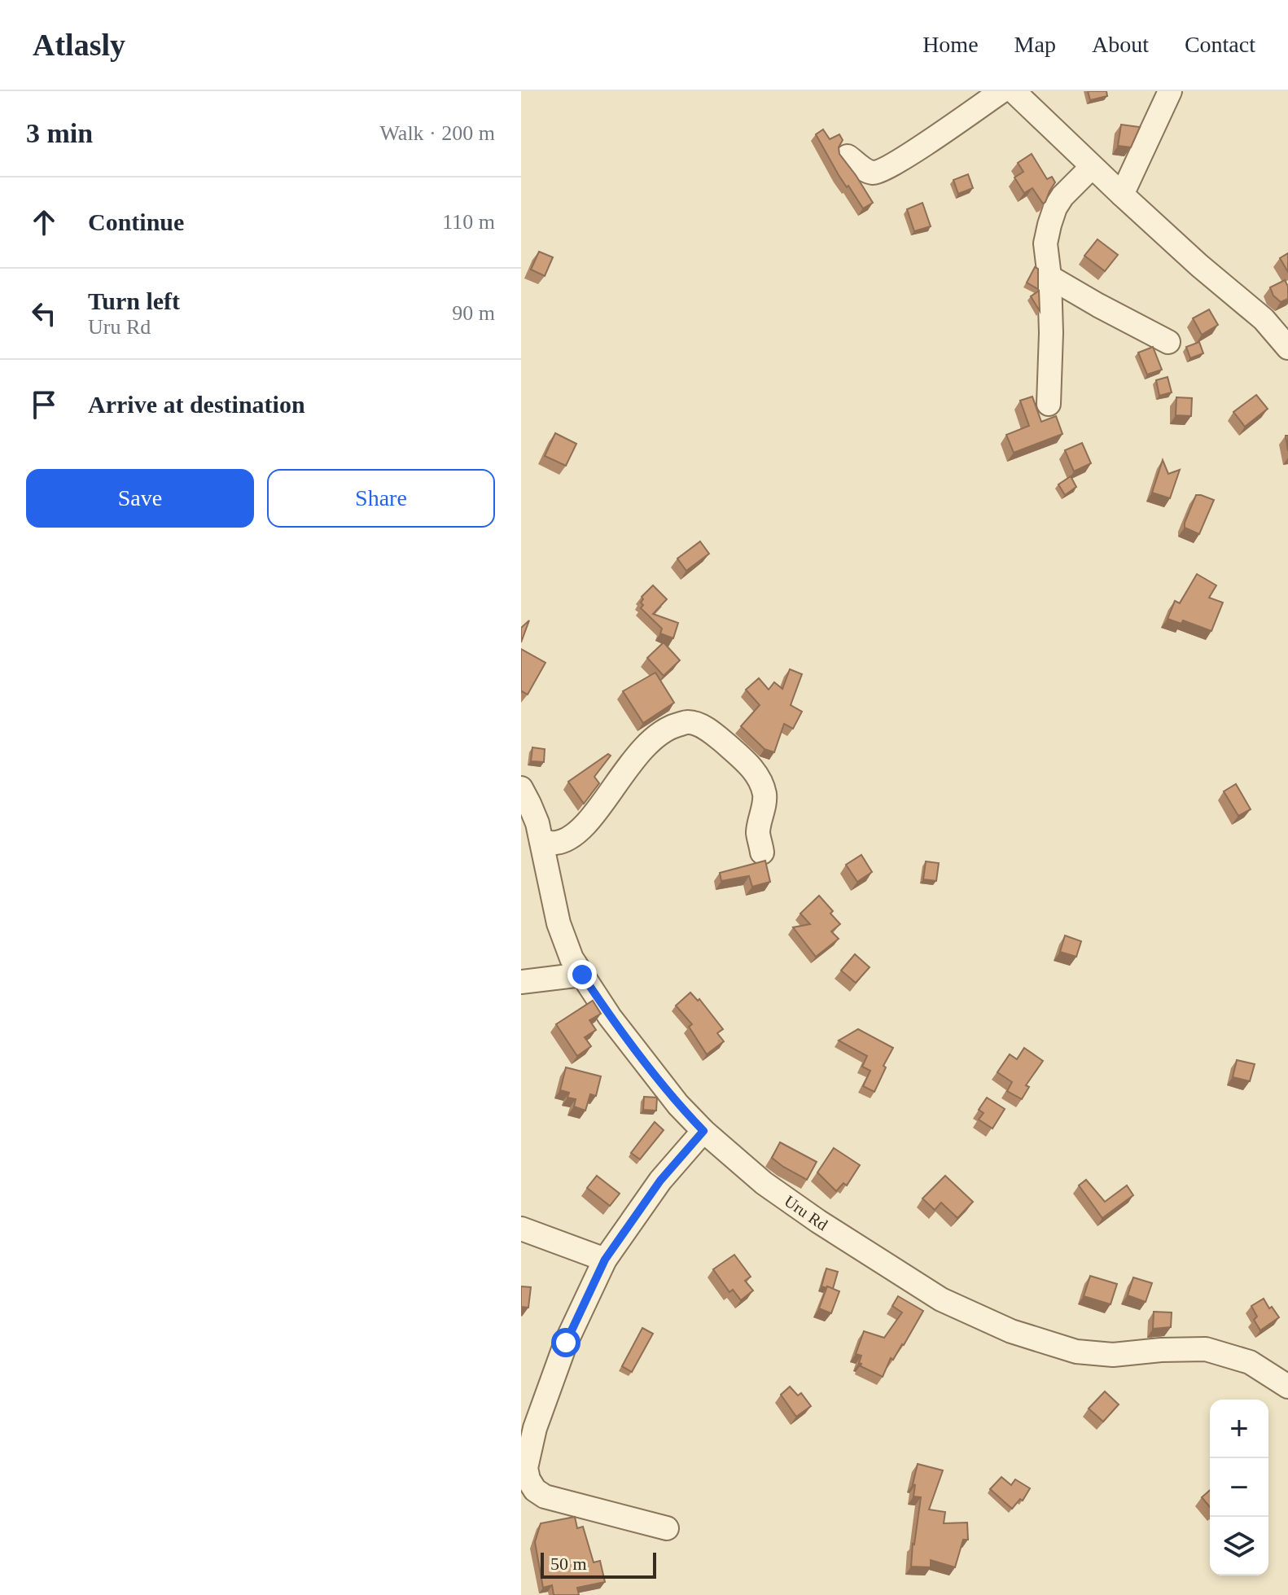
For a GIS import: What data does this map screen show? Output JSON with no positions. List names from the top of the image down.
{
  "streets": {
    "street": ["Uru Rd"]
  },
  "scale_bar": "50 m",
  "page": {
    "header": "Atlasly",
    "nav": [
      "Home",
      "Map",
      "About",
      "Contact"
    ],
    "heading": ["3 min", "Walk · 200 m"],
    "list": [
      ["Continue", "110 m"],
      ["Turn left", "Uru Rd", "90 m"],
      "Arrive at destination"
    ],
    "buttons": ["Save", "Share"],
    "map_buttons": ["+", "−"],
    "scale": "50 m"
  }
}
